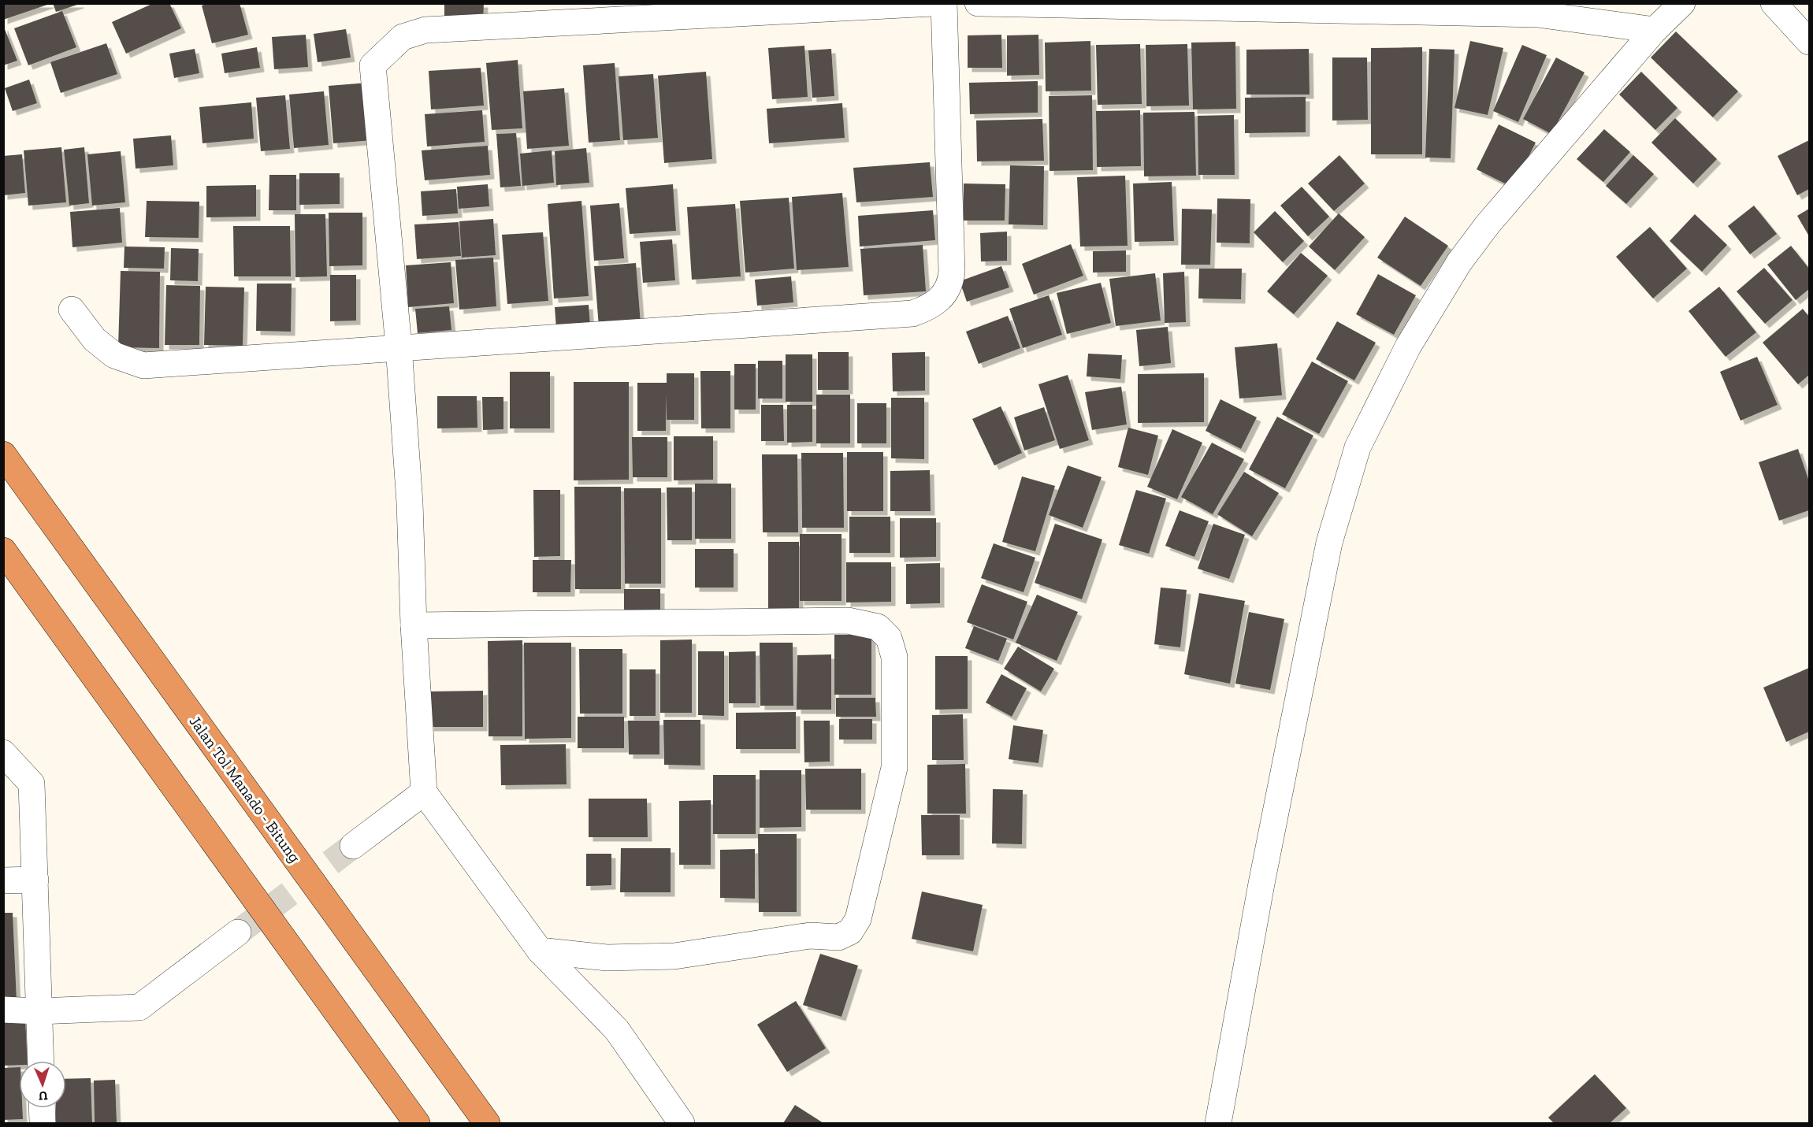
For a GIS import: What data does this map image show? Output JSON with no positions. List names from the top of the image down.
{
  "streets": {
    "highway": ["Jalan Tol Manado - Bitung"]
  },
  "north": "bottom"
}
